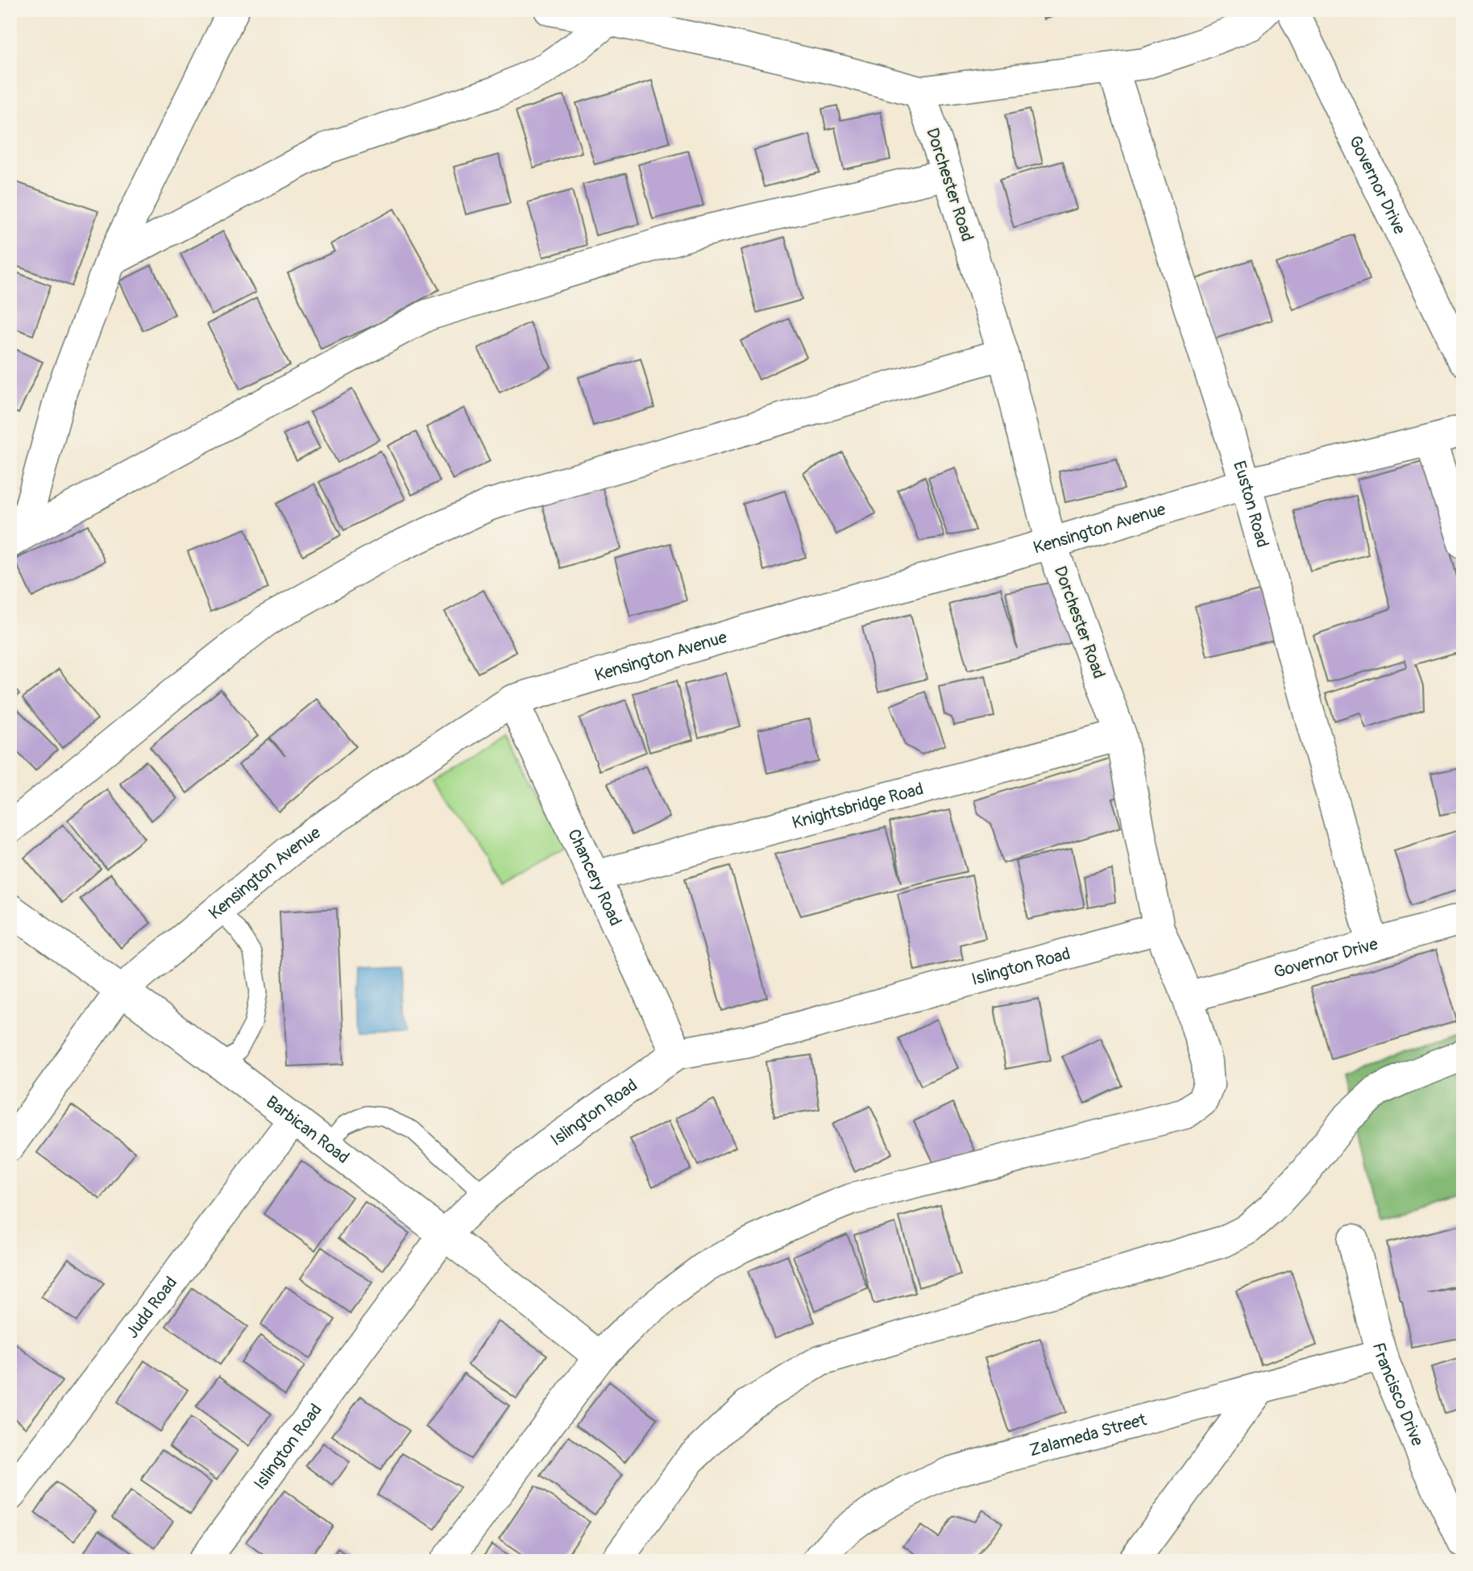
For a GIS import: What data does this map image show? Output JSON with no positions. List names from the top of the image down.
{
  "streets": {
    "street": [
      "Dorchester Road",
      "Governor Drive",
      "Euston Road",
      "Kensington Avenue",
      "Knightsbridge Road",
      "Chancery Road",
      "Islington Road",
      "Barbican Road",
      "Judd Road",
      "Francisco Drive",
      "Zalameda Street"
    ]
  },
  "crossings": [
    ["Dorchester Road", "Governor Drive"],
    ["Dorchester Road", "Kensington Avenue"],
    ["Dorchester Road", "Knightsbridge Road"],
    ["Dorchester Road", "Islington Road"],
    ["Dorchester Road", "Barbican Road"],
    ["Governor Drive", "Euston Road"],
    ["Euston Road", "Kensington Avenue"],
    ["Kensington Avenue", "Chancery Road"],
    ["Kensington Avenue", "Barbican Road"],
    ["Knightsbridge Road", "Chancery Road"],
    ["Chancery Road", "Islington Road"],
    ["Islington Road", "Barbican Road"],
    ["Barbican Road", "Judd Road"],
    ["Francisco Drive", "Zalameda Street"]
  ]
}
